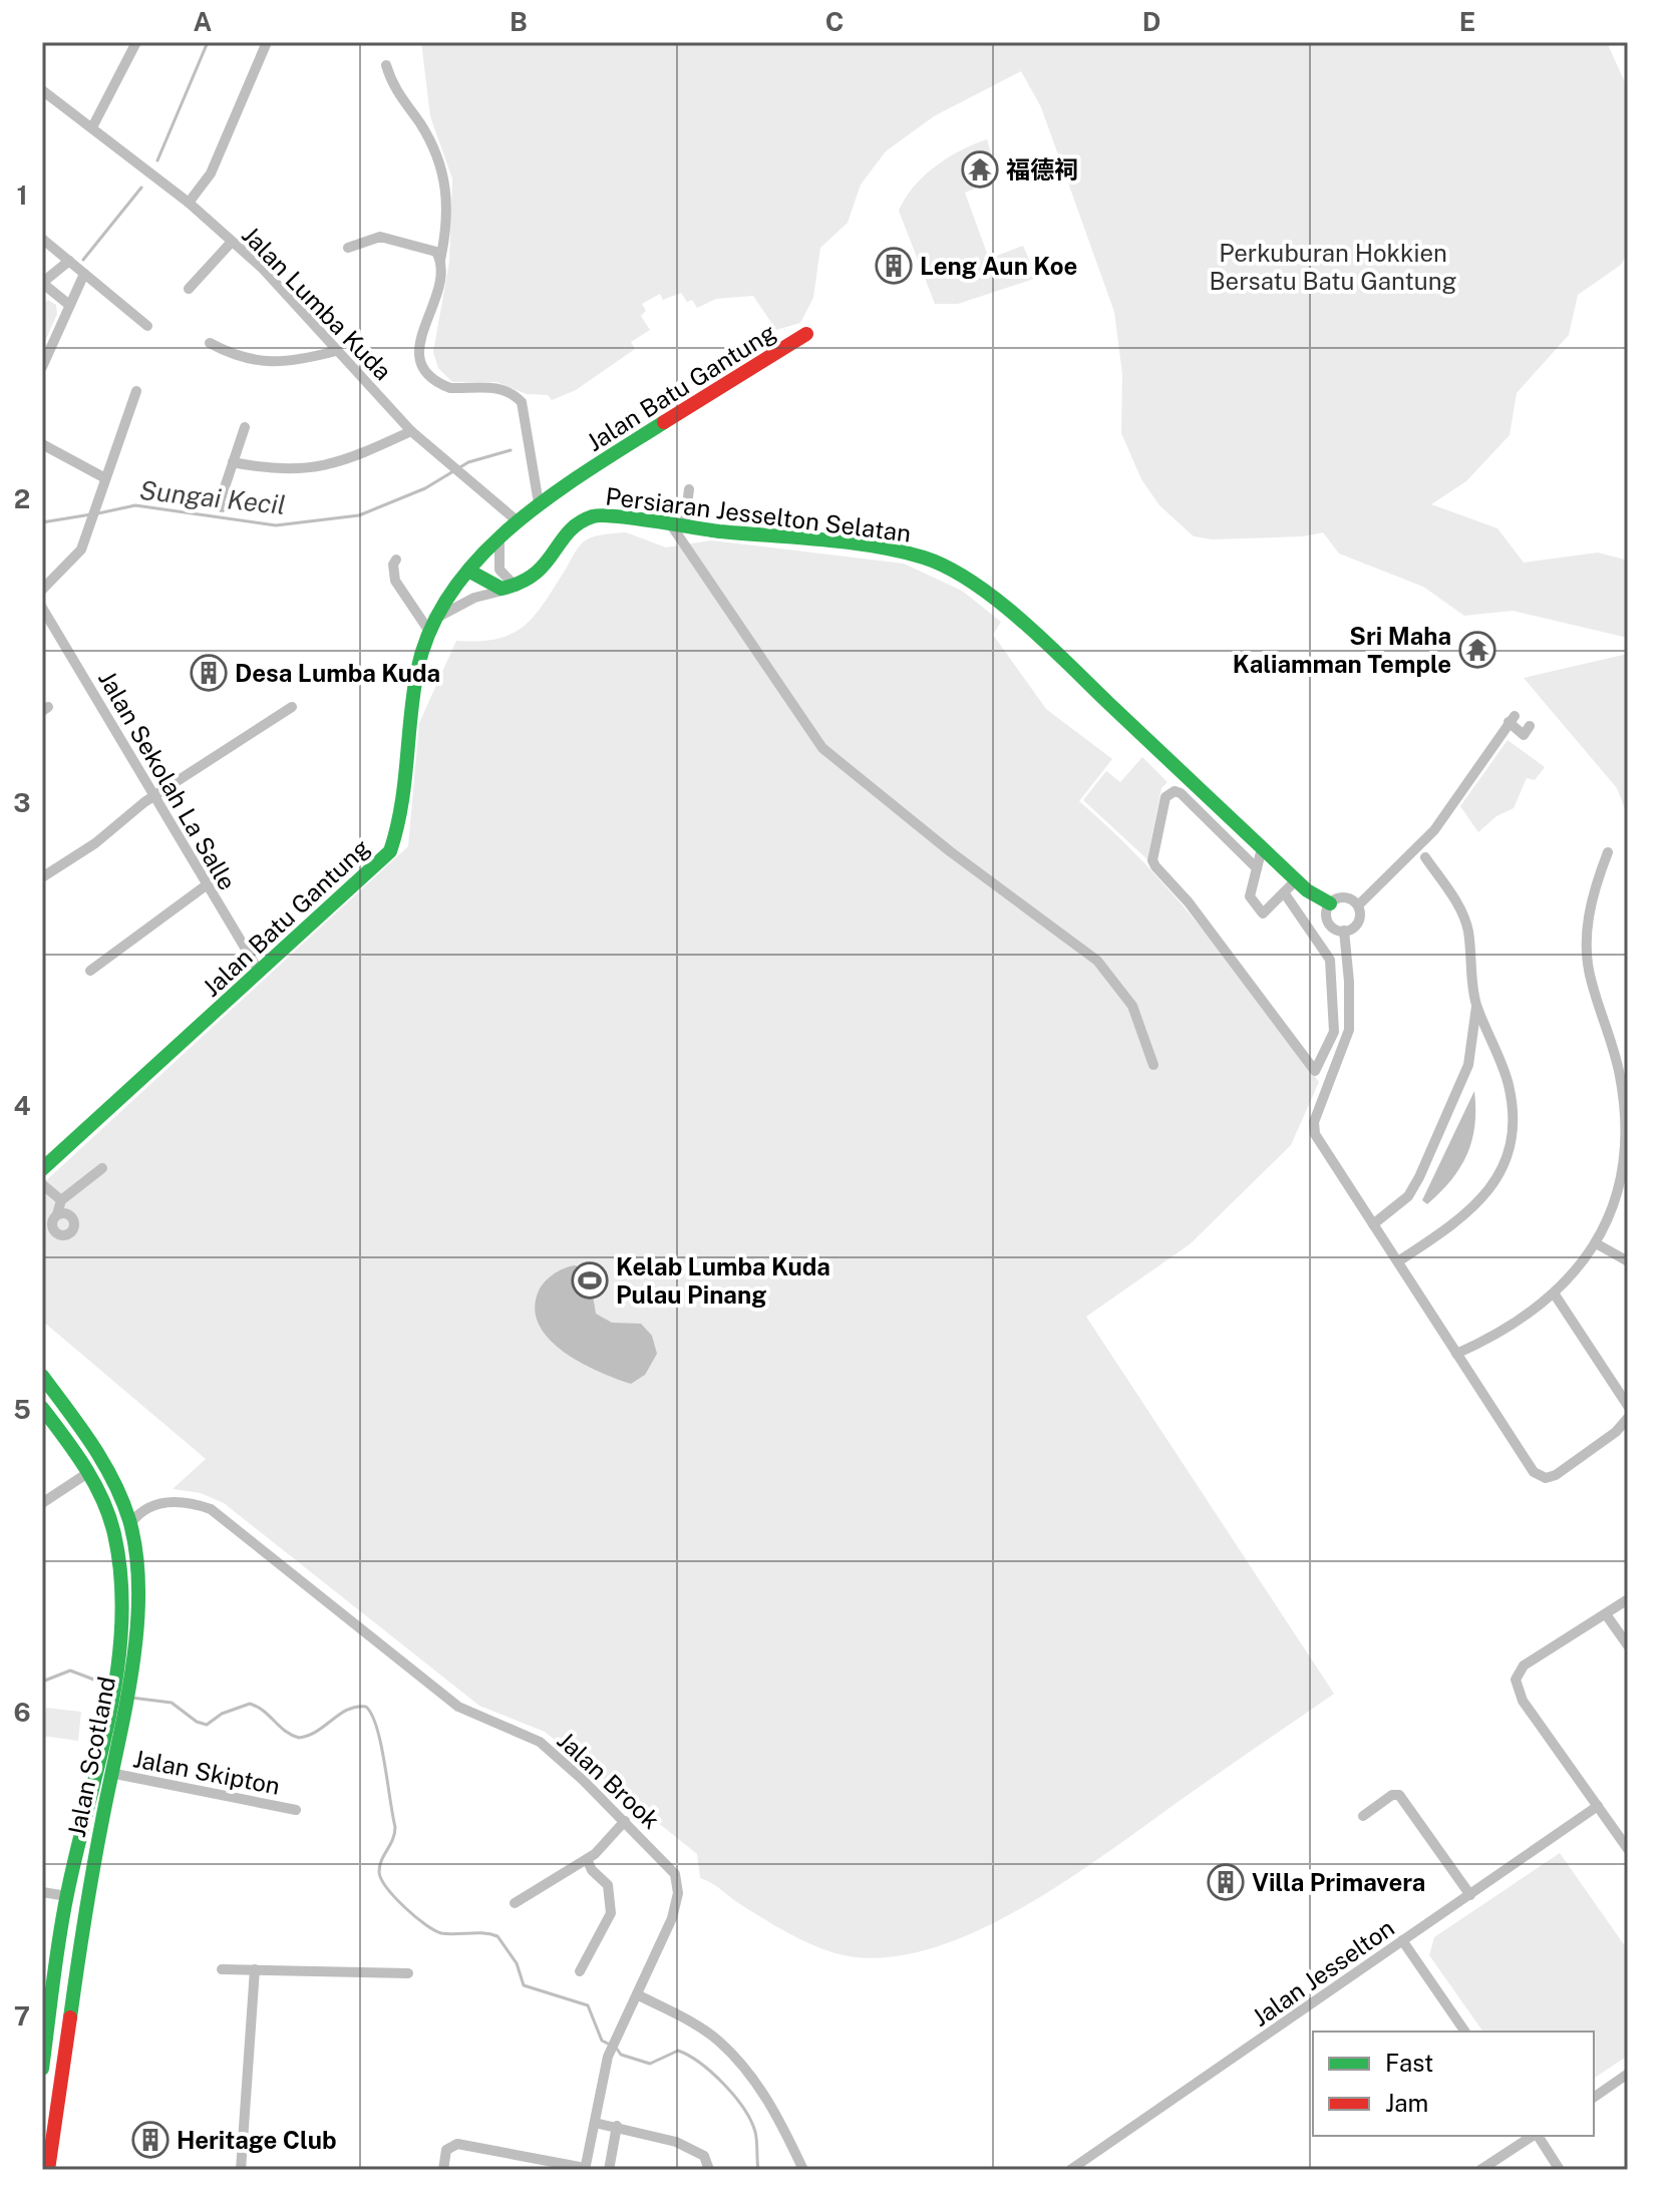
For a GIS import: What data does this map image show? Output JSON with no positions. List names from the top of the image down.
{
  "streets": {
    "street": [
      "Jalan Lumba Kuda",
      "Jalan Batu Gantung",
      "Persiaran Jesselton Selatan",
      "Jalan Sekolah La Salle",
      "Jalan Scotland",
      "Jalan Skipton",
      "Jalan Brook",
      "Jalan Jesselton"
    ]
  },
  "crossings": [
    ["Jalan Lumba Kuda", "Jalan Batu Gantung"],
    ["Jalan Batu Gantung", "Jalan Sekolah La Salle"],
    ["Jalan Scotland", "Jalan Skipton"],
    ["Jalan Scotland", "Jalan Brook"]
  ],
  "water": ["Sungai Kecil"],
  "parks": ["Perkuburan Hokkien Bersatu Batu Gantung"],
  "places": {
    "temple": ["福德祠", "Sri Maha Kaliamman Temple"],
    "building": [
      "Leng Aun Koe",
      "Desa Lumba Kuda",
      "Villa Primavera",
      "Heritage Club"
    ],
    "sports": ["Kelab Lumba Kuda Pulau Pinang"]
  },
  "legend": ["Fast", "Jam"],
  "grid": {
    "columns": [
      "A",
      "B",
      "C",
      "D",
      "E"
    ],
    "rows": [
      "1",
      "2",
      "3",
      "4",
      "5",
      "6",
      "7"
    ]
  }
}
